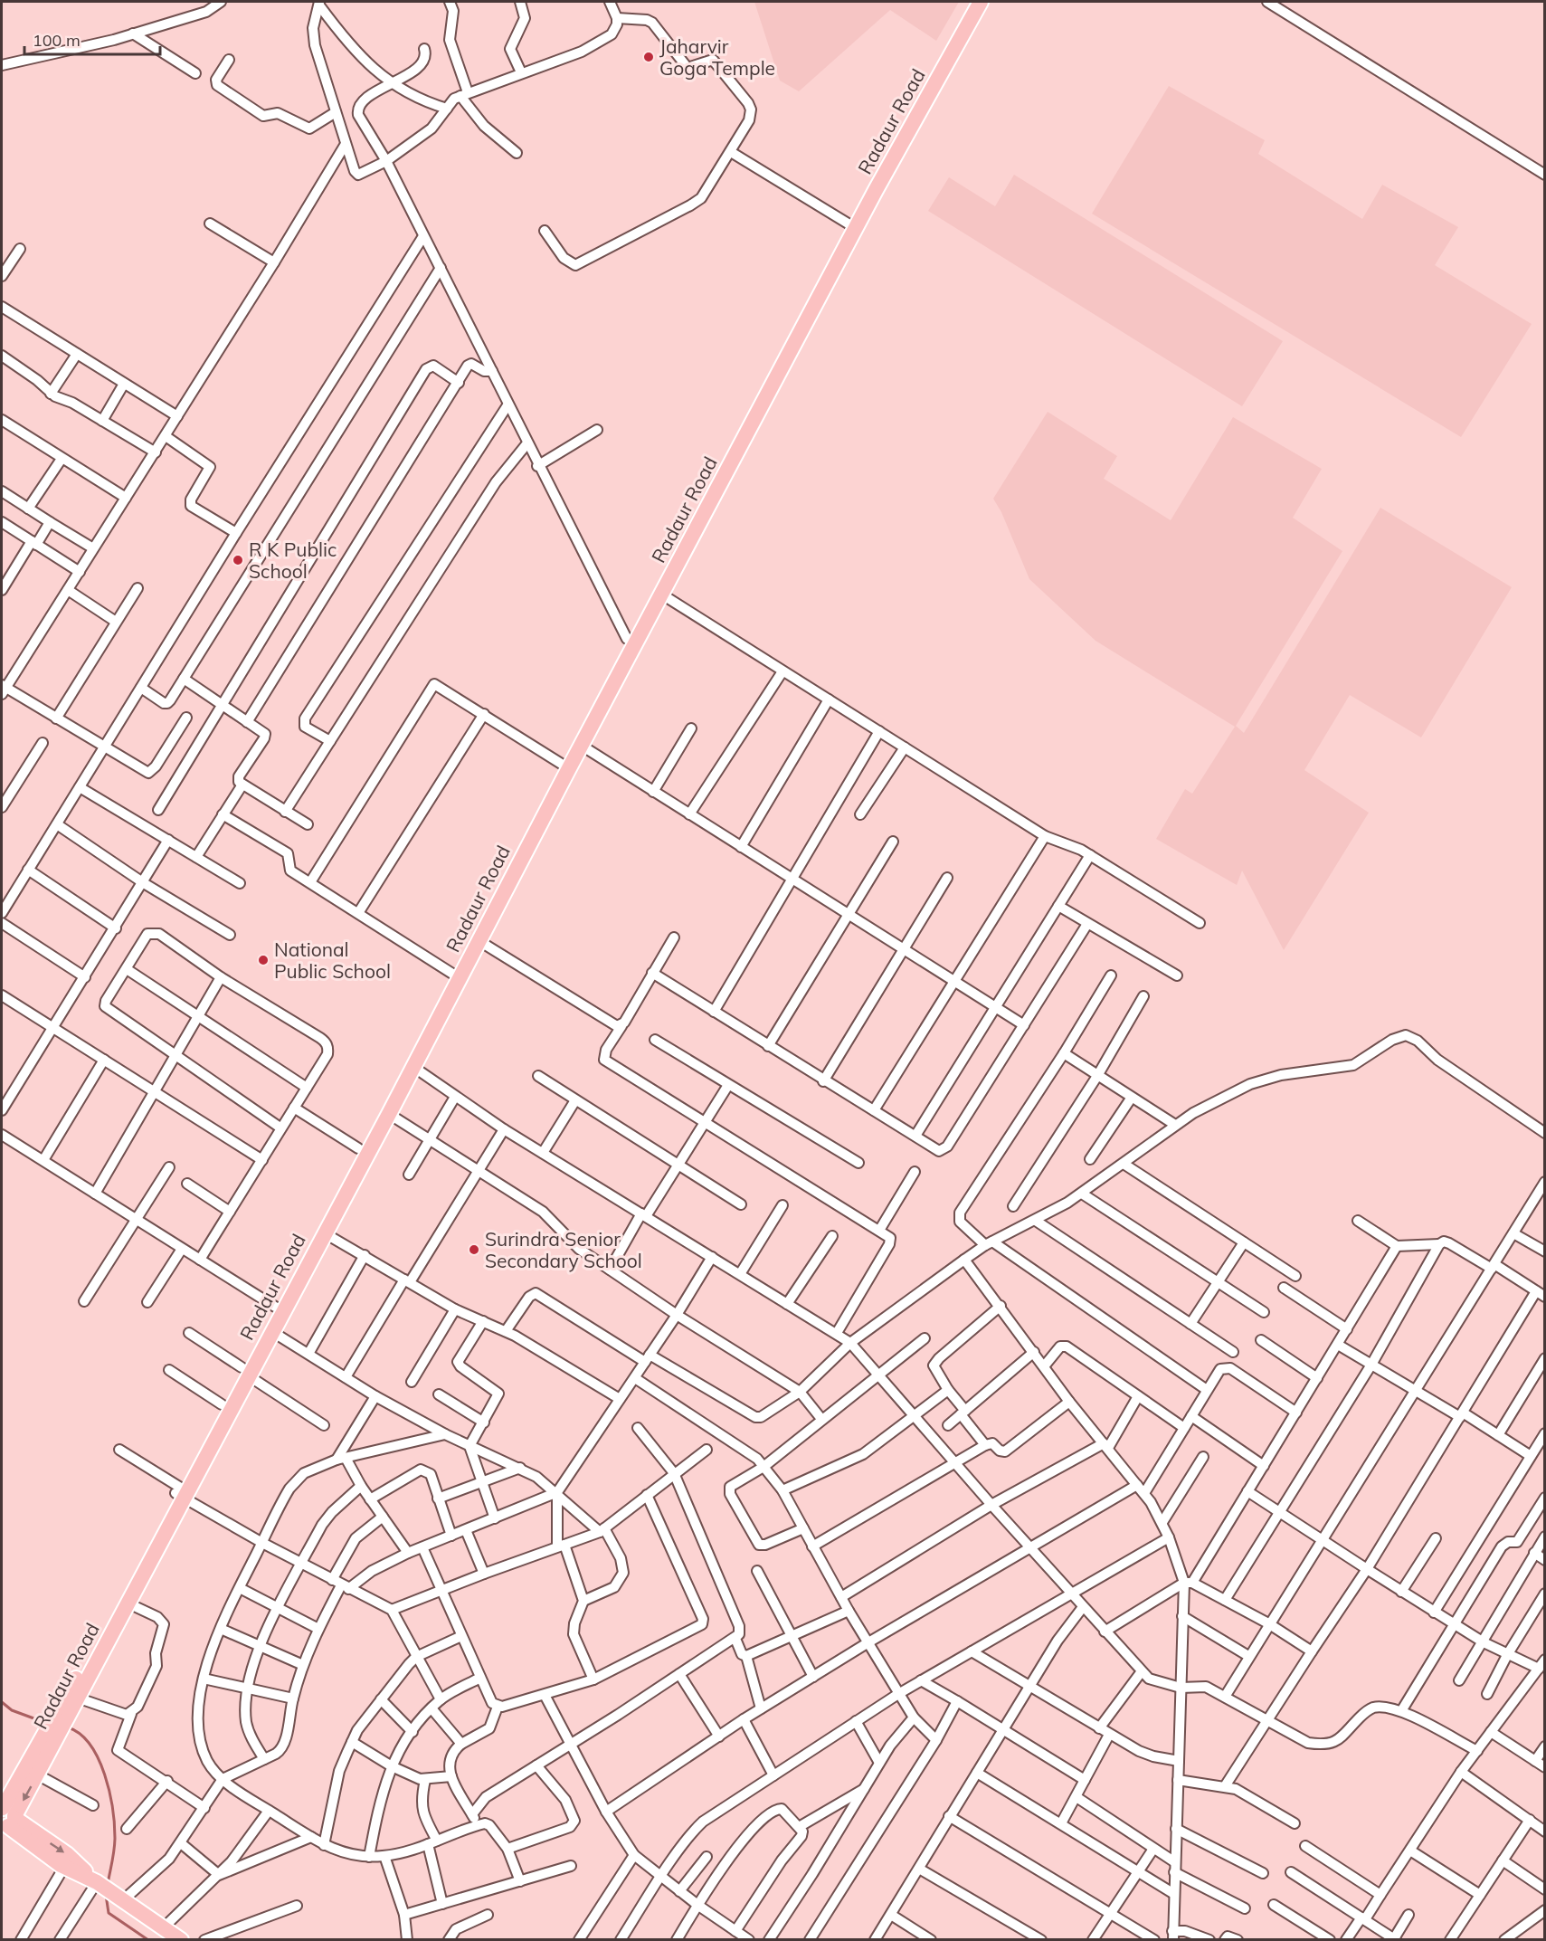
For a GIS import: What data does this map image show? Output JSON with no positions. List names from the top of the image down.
{
  "streets": {
    "main road": ["Radaur Road"]
  },
  "places": [
    "Jaharvir Goga Temple",
    "R K Public School",
    "National Public School",
    "Surindra Senior Secondary School"
  ],
  "scale_bar": "100 m"
}
